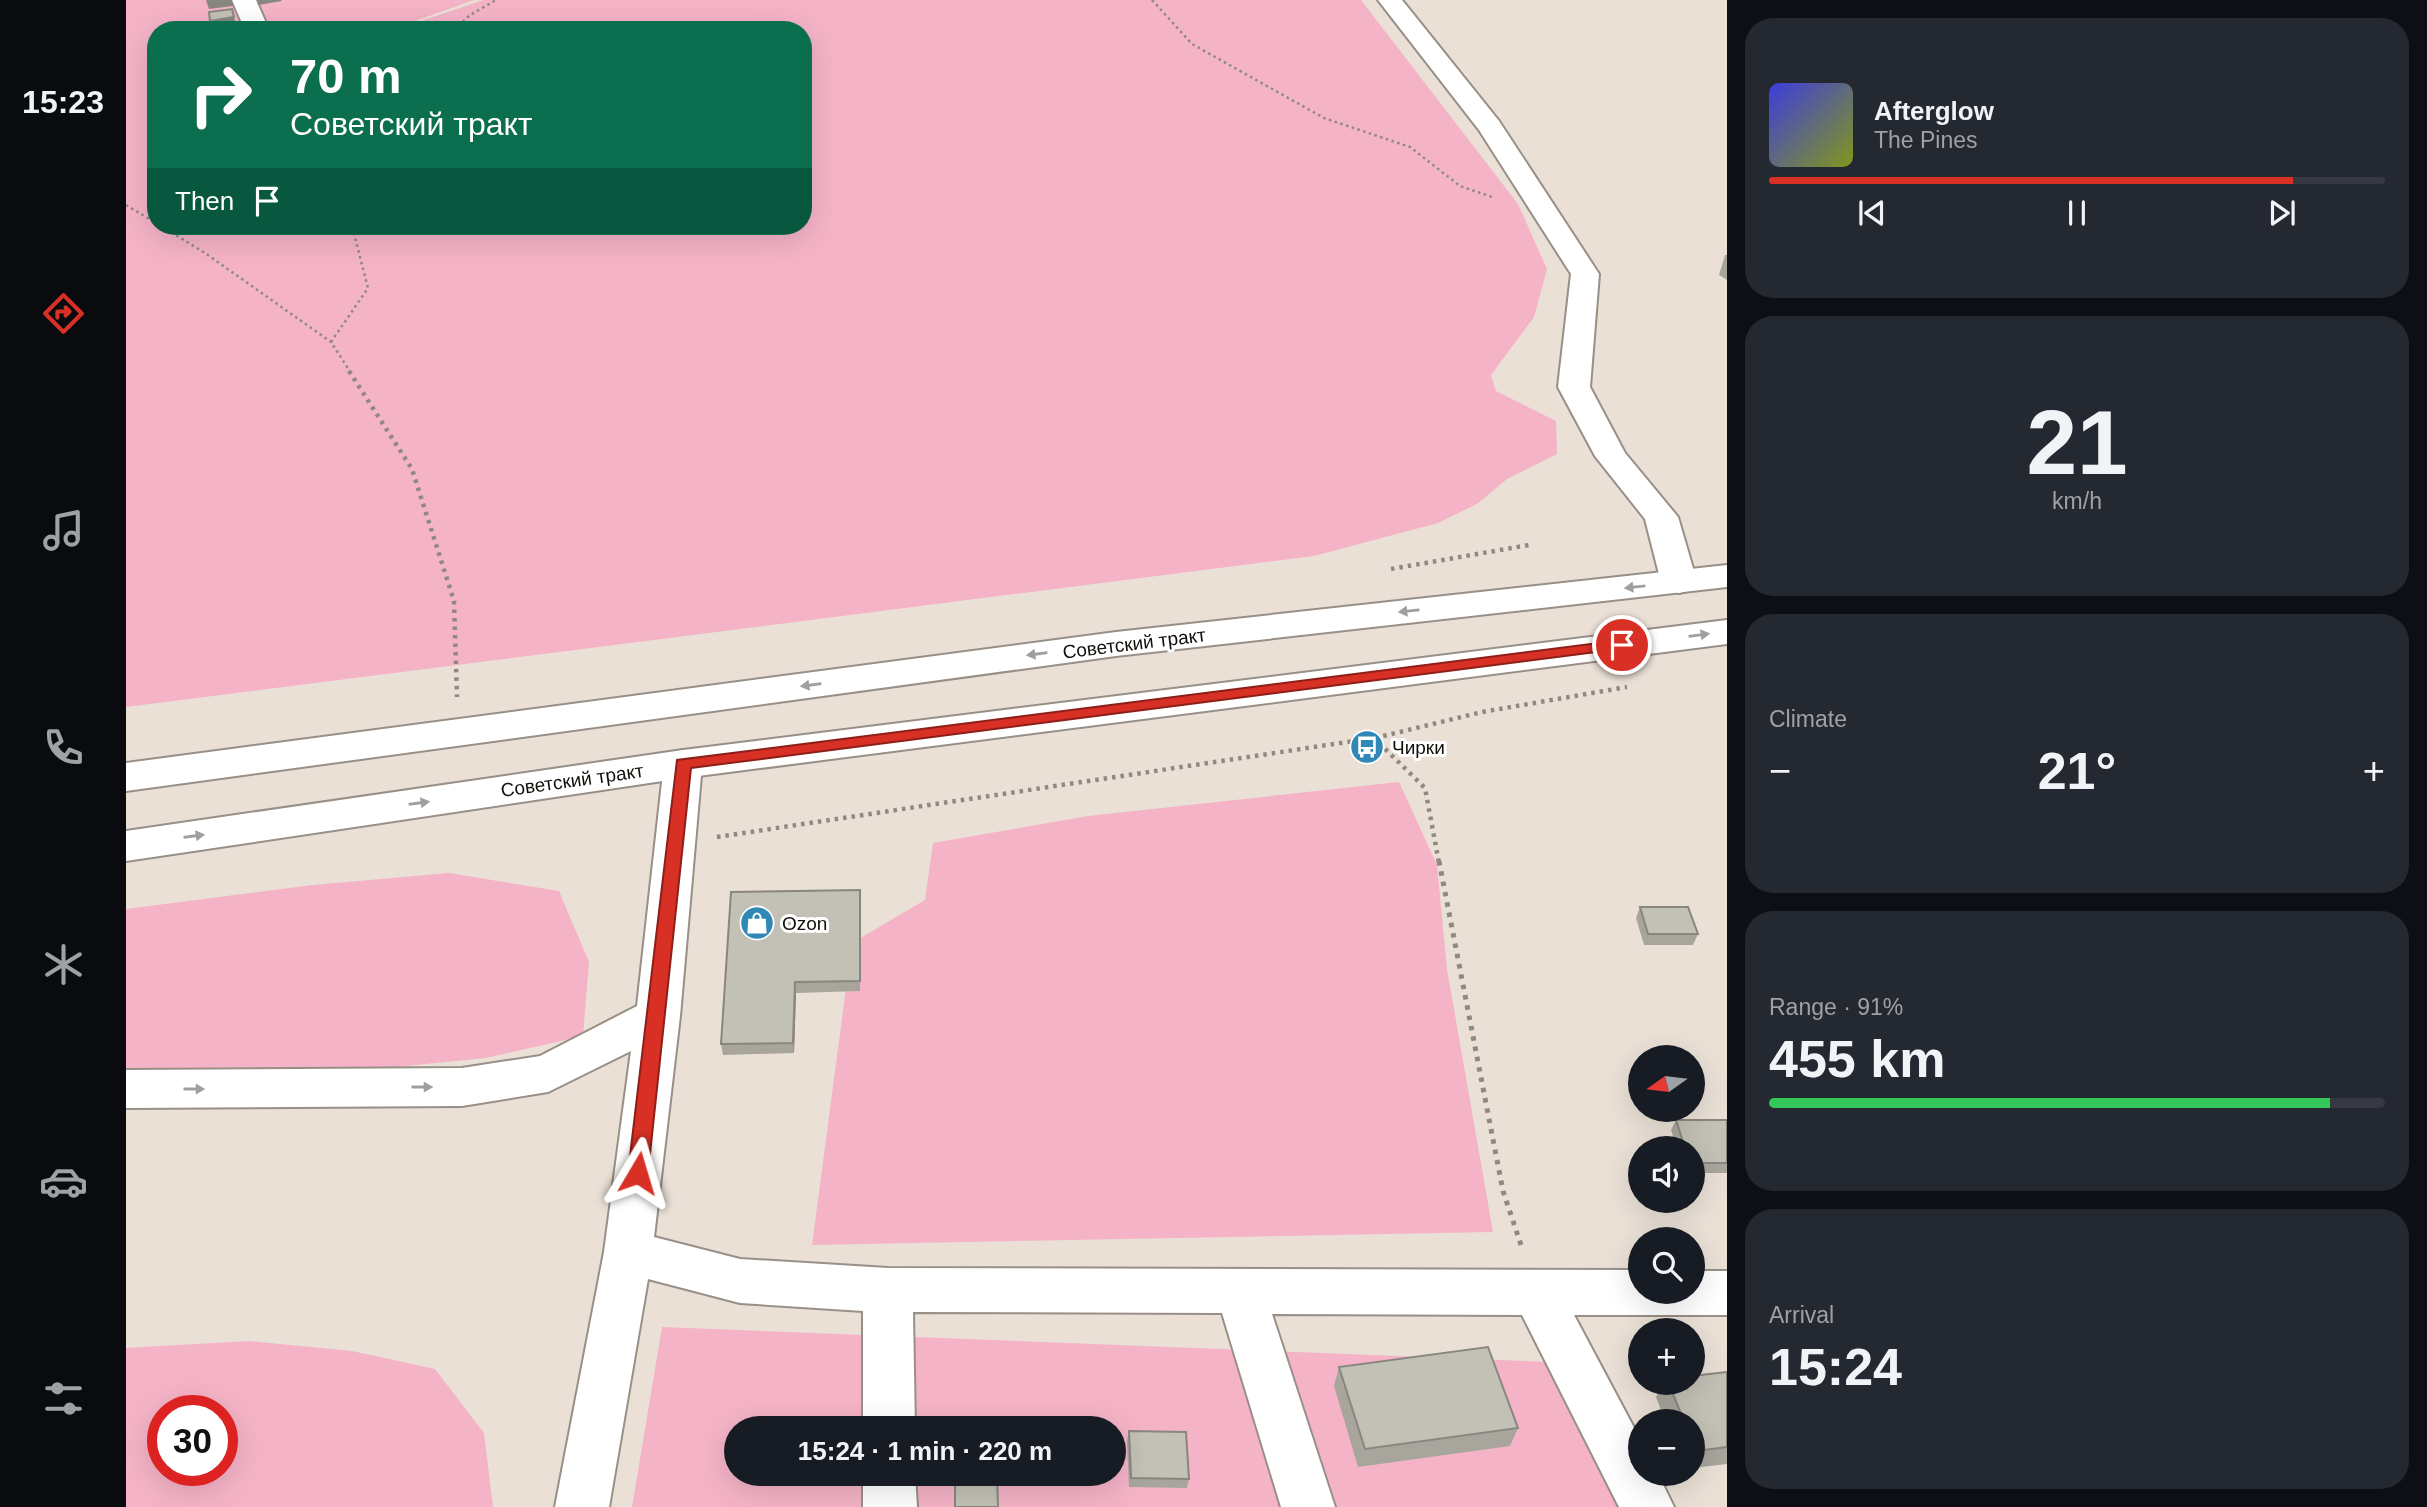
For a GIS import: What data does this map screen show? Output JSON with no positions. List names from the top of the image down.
{
  "streets": {
    "main road": ["Советский тракт"]
  },
  "places": {
    "bus stop": ["Чирки"],
    "shop": ["Ozon"]
  },
  "north": "left",
  "page": {
    "tabs": "15:23",
    "turn": ["70 m", "Советский тракт"],
    "song": ["Afterglow", "The Pines"],
    "then": "Then",
    "tile": [
      ["21", "km/h"],
      "Climate",
      ["Range · 91%", "455 km"],
      ["Arrival", "15:24"]
    ],
    "heat": ["−", "21°", "+"],
    "map_buttons": ["+", "−"],
    "limit": "30",
    "trip": "15:24 · 1 min · 220 m"
  }
}
